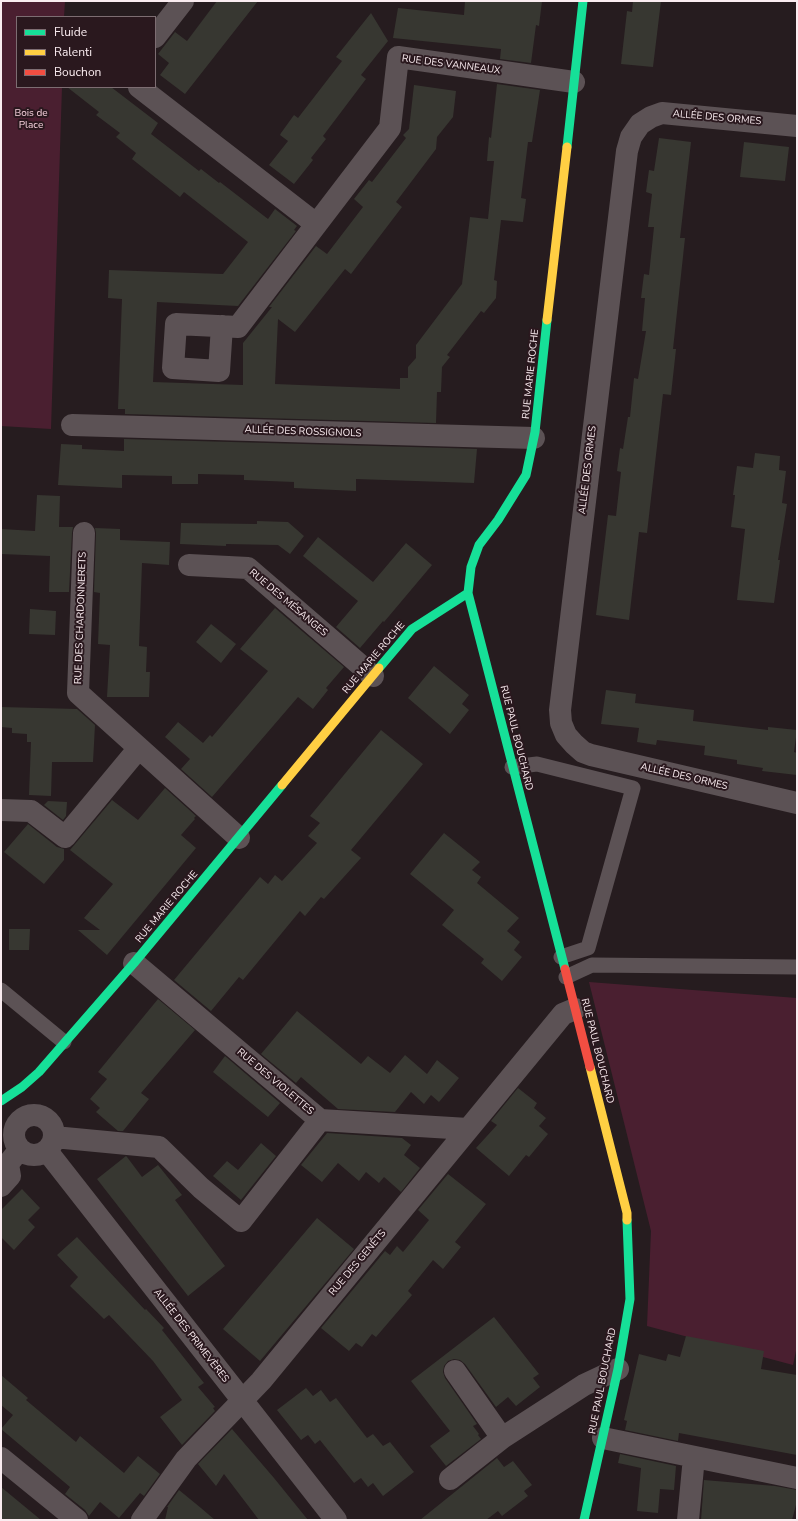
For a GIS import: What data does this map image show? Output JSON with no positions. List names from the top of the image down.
{
  "streets": {
    "street": [
      "RUE DES VANNEAUX",
      "ALLÉE DES ORMES",
      "RUE MARIE ROCHE",
      "ALLÉE DES ROSSIGNOLS",
      "RUE DES MÉSANGES",
      "RUE DES CHARDONNERETS",
      "RUE PAUL BOUCHARD",
      "RUE DES VIOLETTES",
      "RUE DES GENÊTS",
      "ALLÉE DES PRIMEVÈRES"
    ]
  },
  "crossings": [
    ["RUE DES VANNEAUX", "RUE MARIE ROCHE"],
    ["RUE MARIE ROCHE", "ALLÉE DES ROSSIGNOLS"],
    ["RUE MARIE ROCHE", "RUE DES MÉSANGES"],
    ["RUE MARIE ROCHE", "RUE DES CHARDONNERETS"],
    ["RUE MARIE ROCHE", "RUE PAUL BOUCHARD"],
    ["RUE MARIE ROCHE", "RUE DES VIOLETTES"],
    ["RUE PAUL BOUCHARD", "RUE DES GENÊTS"],
    ["RUE DES VIOLETTES", "RUE DES GENÊTS"],
    ["RUE DES GENÊTS", "ALLÉE DES PRIMEVÈRES"]
  ],
  "parks": ["Bois de Place"],
  "legend": ["Fluide", "Ralenti", "Bouchon"]
}
